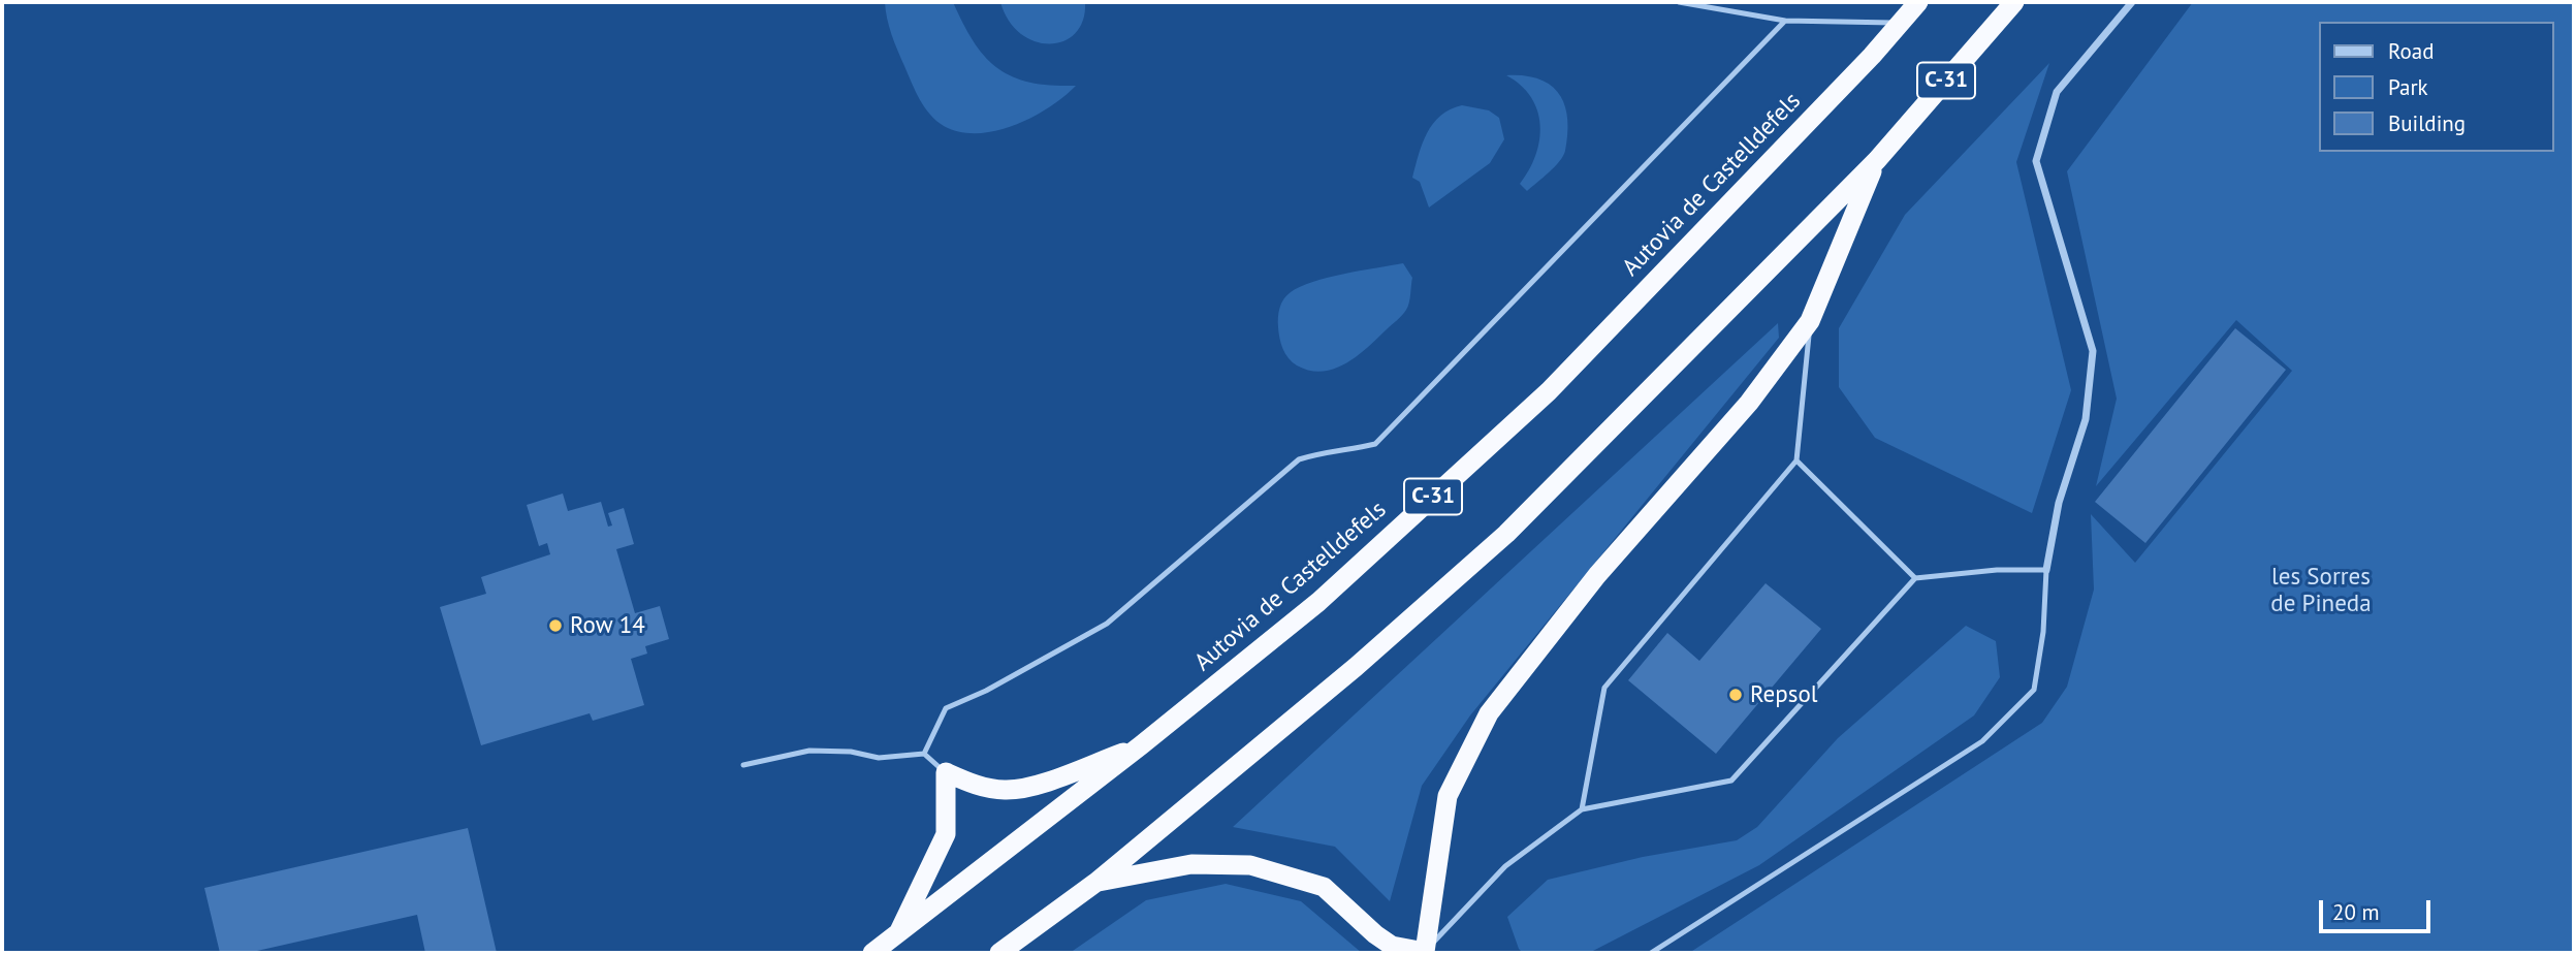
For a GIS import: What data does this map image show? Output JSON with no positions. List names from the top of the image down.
{
  "streets": {
    "highway": ["C-31", "Autovia de Castelldefels"]
  },
  "parks": ["les Sorres de Pineda"],
  "places": ["Row 14", "Repsol"],
  "legend": ["Road", "Park", "Building"],
  "scale_bar": "20 m"
}
